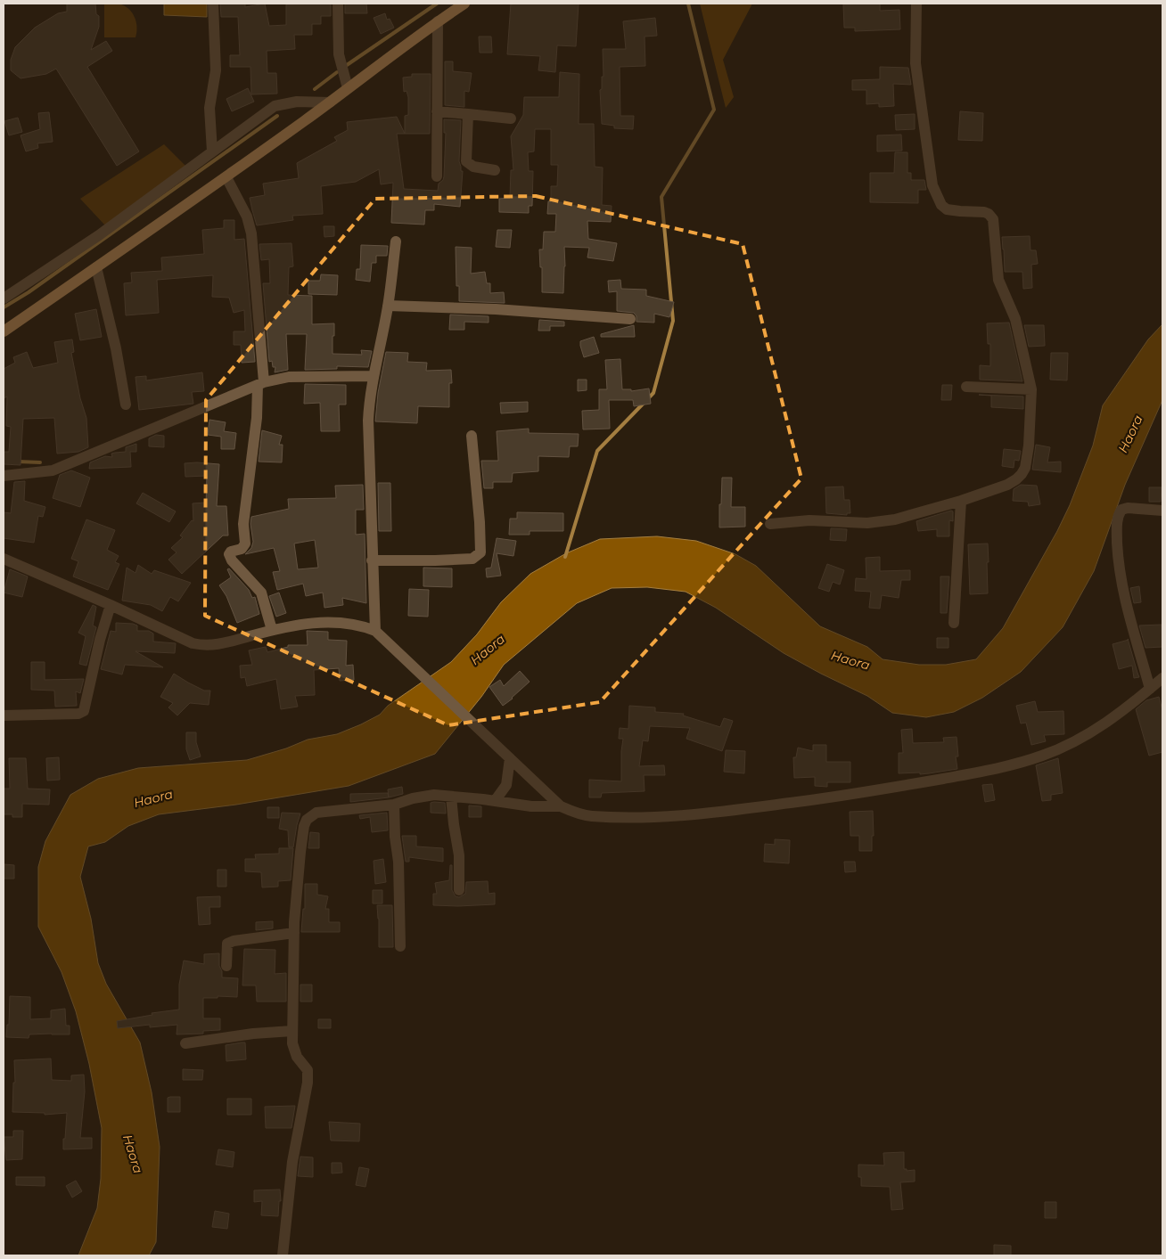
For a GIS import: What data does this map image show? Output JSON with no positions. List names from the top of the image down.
{
  "water": ["Haora"]
}
